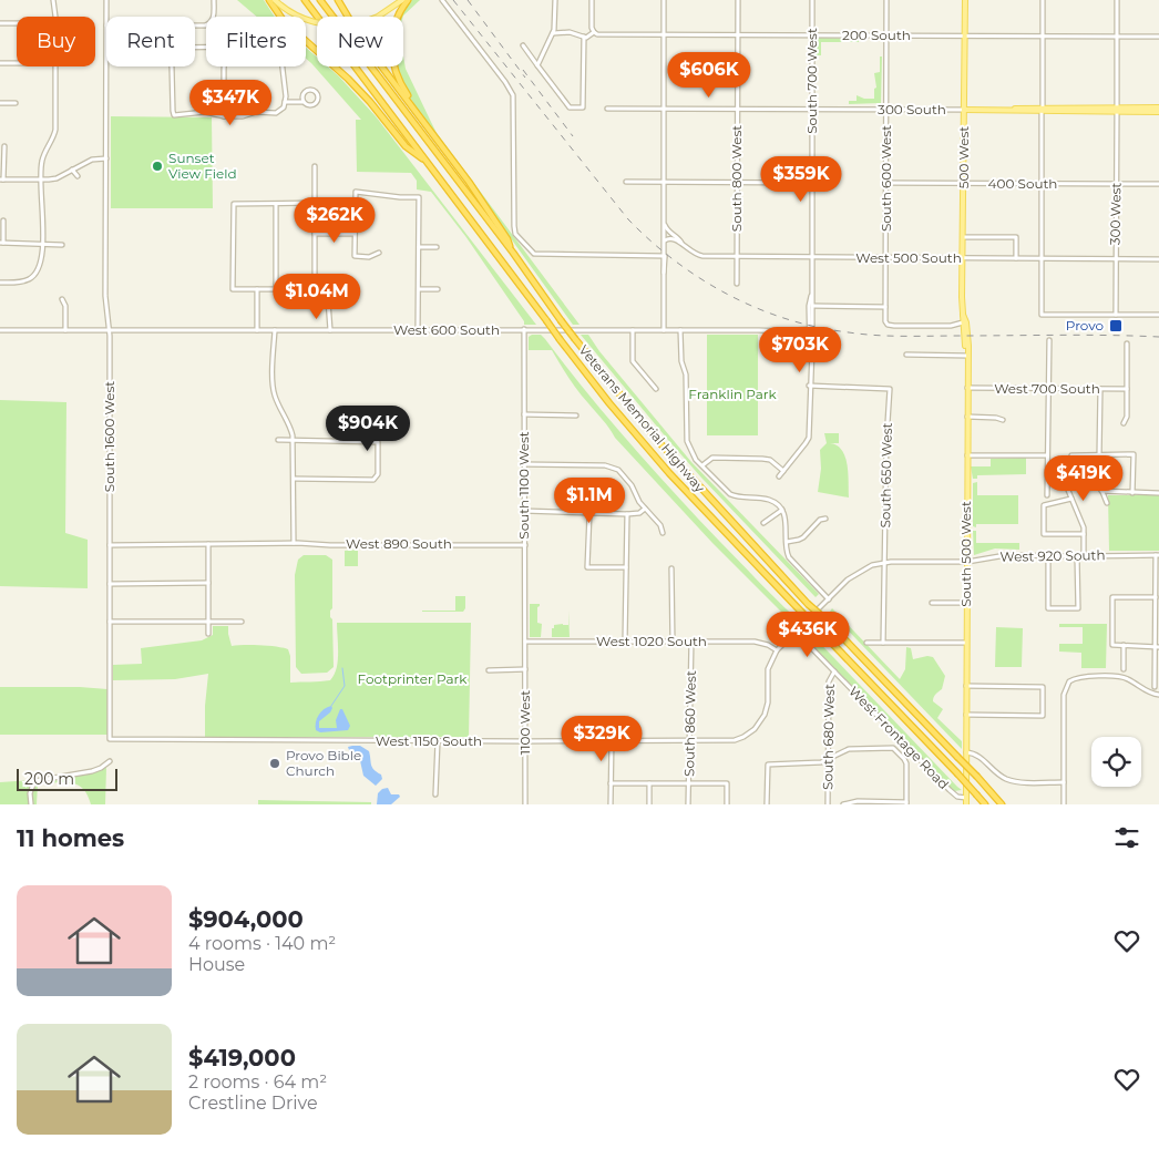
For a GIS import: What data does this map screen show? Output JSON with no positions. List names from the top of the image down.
{
  "streets": {
    "highway": ["Veterans Memorial Highway"],
    "main road": ["300 South", "500 West", "South 500 West"],
    "street": [
      "200 South",
      "South 700 West",
      "South 800 West",
      "South 600 West",
      "400 South",
      "300 West",
      "West 500 South",
      "West 600 South",
      "West 700 South",
      "South 1600 West",
      "South 650 West",
      "South 1100 West",
      "West 890 South",
      "West 920 South",
      "West 1020 South",
      "1100 West",
      "South 860 West",
      "South 680 West",
      "West Frontage Road",
      "West 1150 South"
    ]
  },
  "crossings": [
    ["200 South", "South 700 West"],
    ["200 South", "500 West"],
    ["200 South", "South 800 West"],
    ["200 South", "South 600 West"],
    ["200 South", "300 West"],
    ["South 700 West", "300 South"],
    ["South 700 West", "West 500 South"],
    ["South 700 West", "West 600 South"],
    ["South 700 West", "South 650 West"],
    ["300 South", "500 West"],
    ["300 South", "South 800 West"],
    ["300 South", "South 600 West"],
    ["300 South", "300 West"],
    ["500 West", "400 South"],
    ["500 West", "West 500 South"],
    ["500 West", "South 500 West"],
    ["South 800 West", "West 500 South"],
    ["South 600 West", "400 South"],
    ["South 600 West", "West 500 South"],
    ["South 600 West", "South 500 West"],
    ["400 South", "300 West"],
    ["300 West", "West 500 South"],
    ["West 600 South", "South 1600 West"],
    ["West 600 South", "South 1100 West"],
    ["West 700 South", "South 500 West"],
    ["Veterans Memorial Highway", "West 920 South"],
    ["South 1600 West", "West 890 South"],
    ["South 1600 West", "West 1150 South"],
    ["South 650 West", "West 920 South"],
    ["South 1100 West", "West 890 South"],
    ["South 1100 West", "West 1020 South"],
    ["South 1100 West", "1100 West"],
    ["South 500 West", "West 920 South"],
    ["South 500 West", "West Frontage Road"],
    ["West 920 South", "West 1020 South"],
    ["West 920 South", "West Frontage Road"],
    ["West 920 South", "West 1150 South"],
    ["West 1020 South", "1100 West"],
    ["West 1020 South", "South 860 West"],
    ["West 1020 South", "West 1150 South"],
    ["1100 West", "West 1150 South"],
    ["South 860 West", "West 1150 South"],
    ["South 680 West", "West Frontage Road"]
  ],
  "parks": ["Franklin Park", "Footprinter Park"],
  "places": {
    "other": ["Sunset View Field", "Provo Bible Church"],
    "transit": ["Provo"]
  },
  "scale_bar": "200 m",
  "page": {
    "chip": [
      "Buy",
      "Rent",
      "Filters",
      "New"
    ],
    "price": [
      "$606K",
      "$347K",
      "$359K",
      "$262K",
      "$1.04M",
      "$703K",
      "$904K",
      "$419K",
      "$1.1M",
      "$436K",
      "$329K"
    ],
    "scale": "200 m",
    "heading": "11 homes",
    "list": [
      {
        "name": "$904,000",
        "note": "4 rooms · 140 m² · House"
      },
      {
        "name": "$419,000",
        "note": "2 rooms · 64 m² · Crestline Drive"
      }
    ]
  }
}
